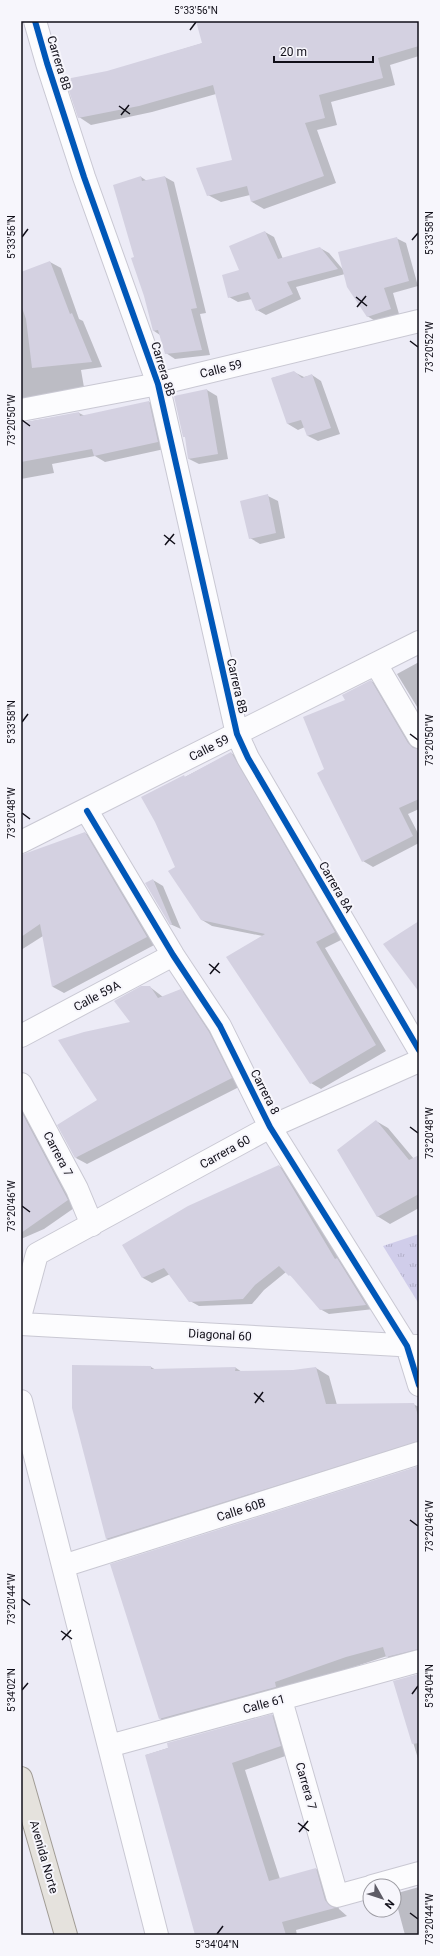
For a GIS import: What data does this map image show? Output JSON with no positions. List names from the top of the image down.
{
  "streets": {
    "main road": ["Avenida Norte"],
    "street": [
      "Carrera 8B",
      "Calle 59",
      "Carrera 8A",
      "Calle 59A",
      "Carrera 8",
      "Carrera 60",
      "Carrera 7",
      "Diagonal 60",
      "Calle 60B",
      "Calle 61"
    ]
  },
  "crossings": [
    ["Carrera 8B", "Calle 59"],
    ["Carrera 8B", "Carrera 8A"],
    ["Calle 59", "Carrera 8A"],
    ["Calle 59", "Carrera 8"],
    ["Calle 59A", "Carrera 8"],
    ["Carrera 8", "Carrera 60"],
    ["Carrera 8", "Diagonal 60"],
    ["Carrera 60", "Carrera 7"],
    ["Carrera 7", "Calle 61"]
  ],
  "scale_bar": "20 m",
  "north": "bottom right",
  "coordinates": [
    "5°33'56\"N",
    "5°33'58\"N",
    "73°20'52\"W",
    "73°20'50\"W",
    "73°20'48\"W",
    "73°20'46\"W",
    "73°20'44\"W",
    "5°34'04\"N",
    "5°34'02\"N"
  ]
}
